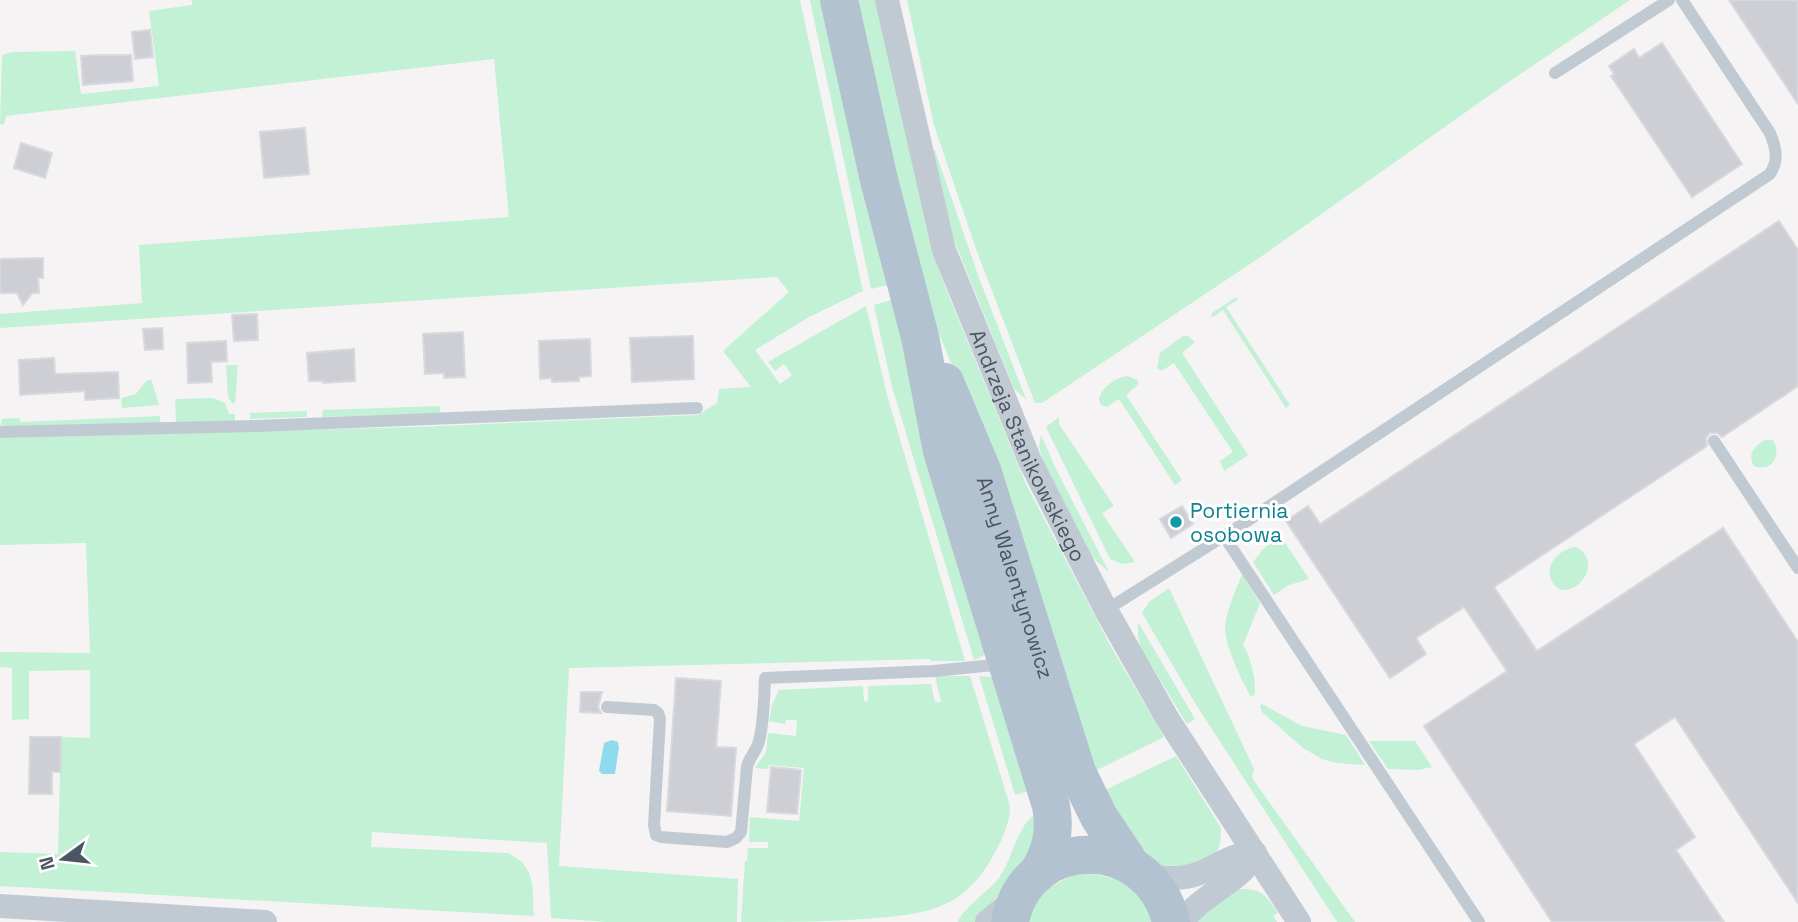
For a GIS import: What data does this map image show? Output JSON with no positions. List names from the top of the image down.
{
  "streets": {
    "main road": ["Anny Walentynowicz"],
    "street": ["Andrzeja Stanikowskiego"]
  },
  "places": ["Portiernia osobowa"],
  "north": "left"
}
